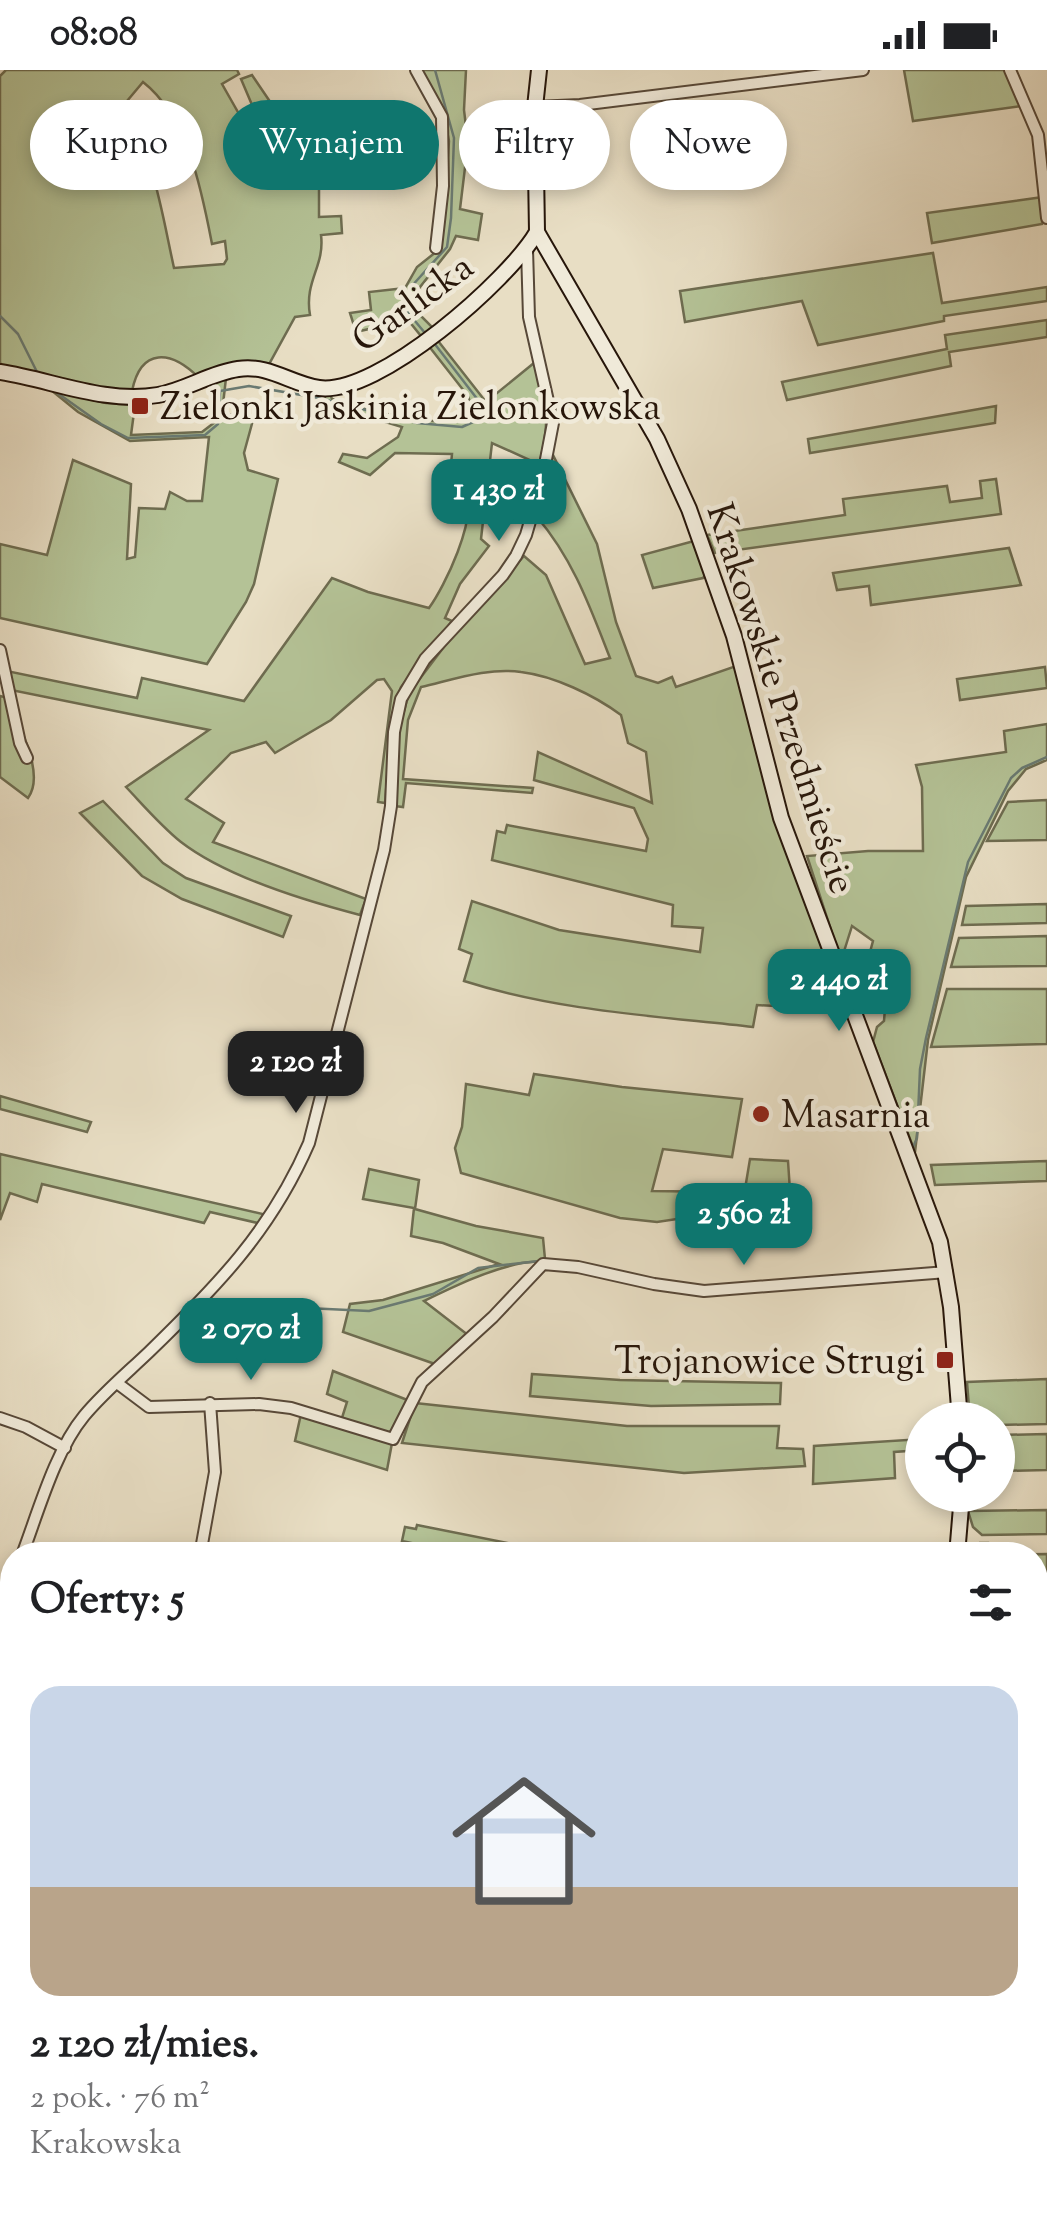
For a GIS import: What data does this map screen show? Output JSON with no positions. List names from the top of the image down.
{
  "streets": {
    "main road": ["Garlicka", "Krakowskie Przedmieście"]
  },
  "crossings": [
    ["Garlicka", "Krakowskie Przedmieście"]
  ],
  "places": {
    "transit": ["Zielonki Jaskinia Zielonkowska", "Trojanowice Strugi"],
    "other": ["Masarnia"]
  },
  "page": {
    "status": "08:08",
    "chip": [
      "Kupno",
      "Wynajem",
      "Filtry",
      "Nowe"
    ],
    "price": [
      "1 430 zł",
      "2 440 zł",
      "2 120 zł",
      "2 560 zł",
      "2 070 zł"
    ],
    "heading": "Oferty: 5",
    "list": [
      {
        "name": "2 120 zł/mies.",
        "note": "2 pok. · 76 m² · Krakowska"
      }
    ]
  }
}
